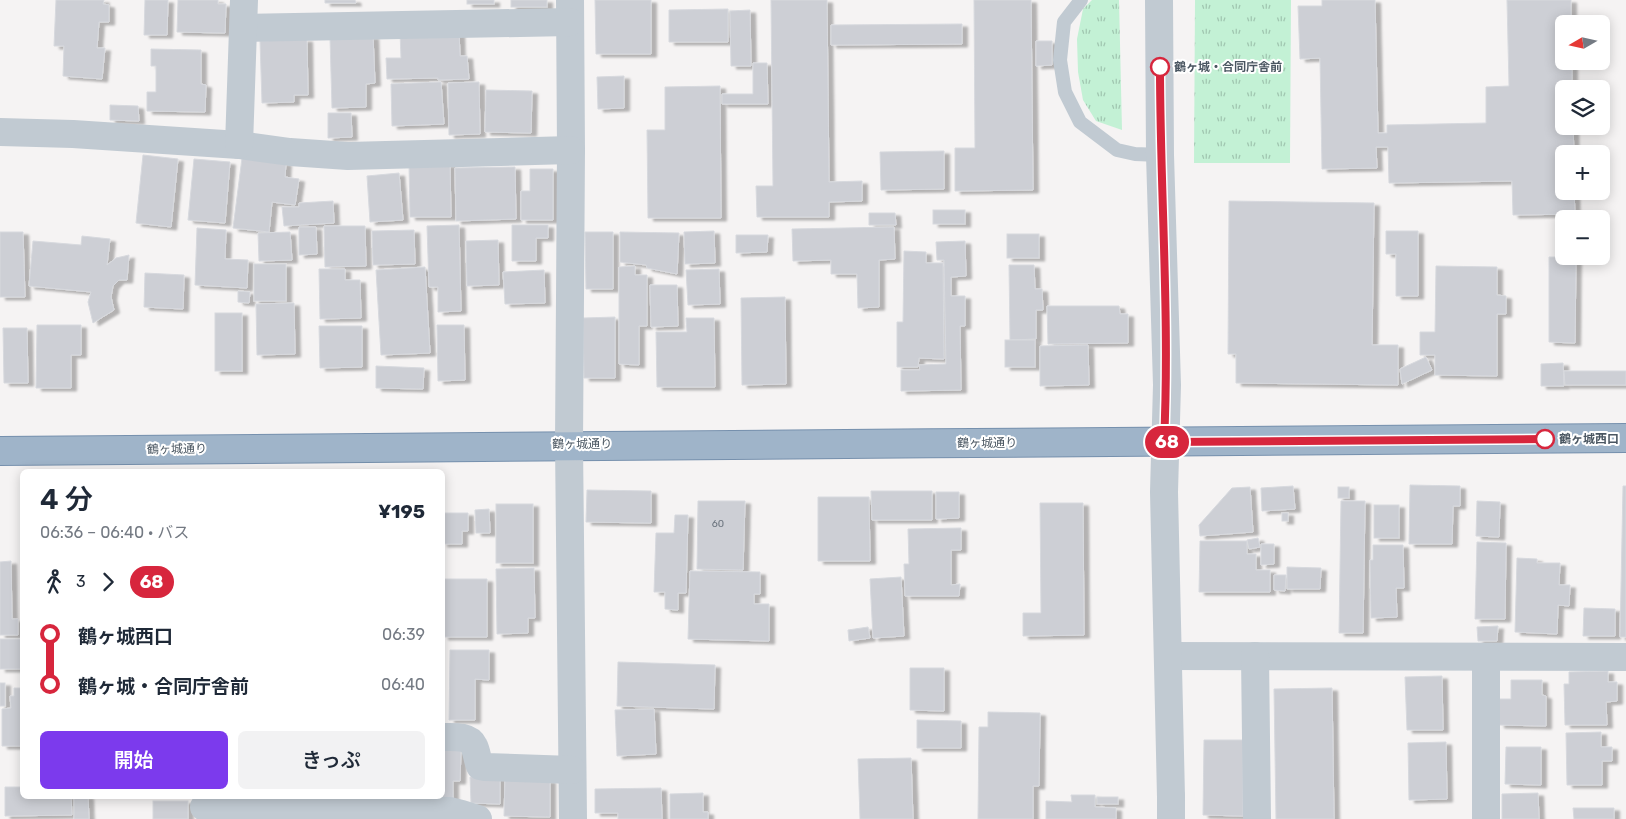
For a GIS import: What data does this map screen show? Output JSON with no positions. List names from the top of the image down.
{
  "streets": {
    "highway": ["鶴ヶ城通り"]
  },
  "places": ["鶴ヶ城・合同庁舎前", "鶴ヶ城西口"],
  "lines": ["bus line 68"],
  "house_numbers": ["60"],
  "north": "left",
  "page": {
    "on_map": "68",
    "map_buttons": ["+", "−"],
    "heading": ["4 分", "06:36 – 06:40 · バス", "¥195"],
    "legs": ["3", "68"],
    "list": [
      {
        "name": "鶴ヶ城西口",
        "value": "06:39"
      },
      {
        "name": "鶴ヶ城・合同庁舎前",
        "value": "06:40"
      }
    ],
    "buttons": ["開始", "きっぷ"]
  }
}
